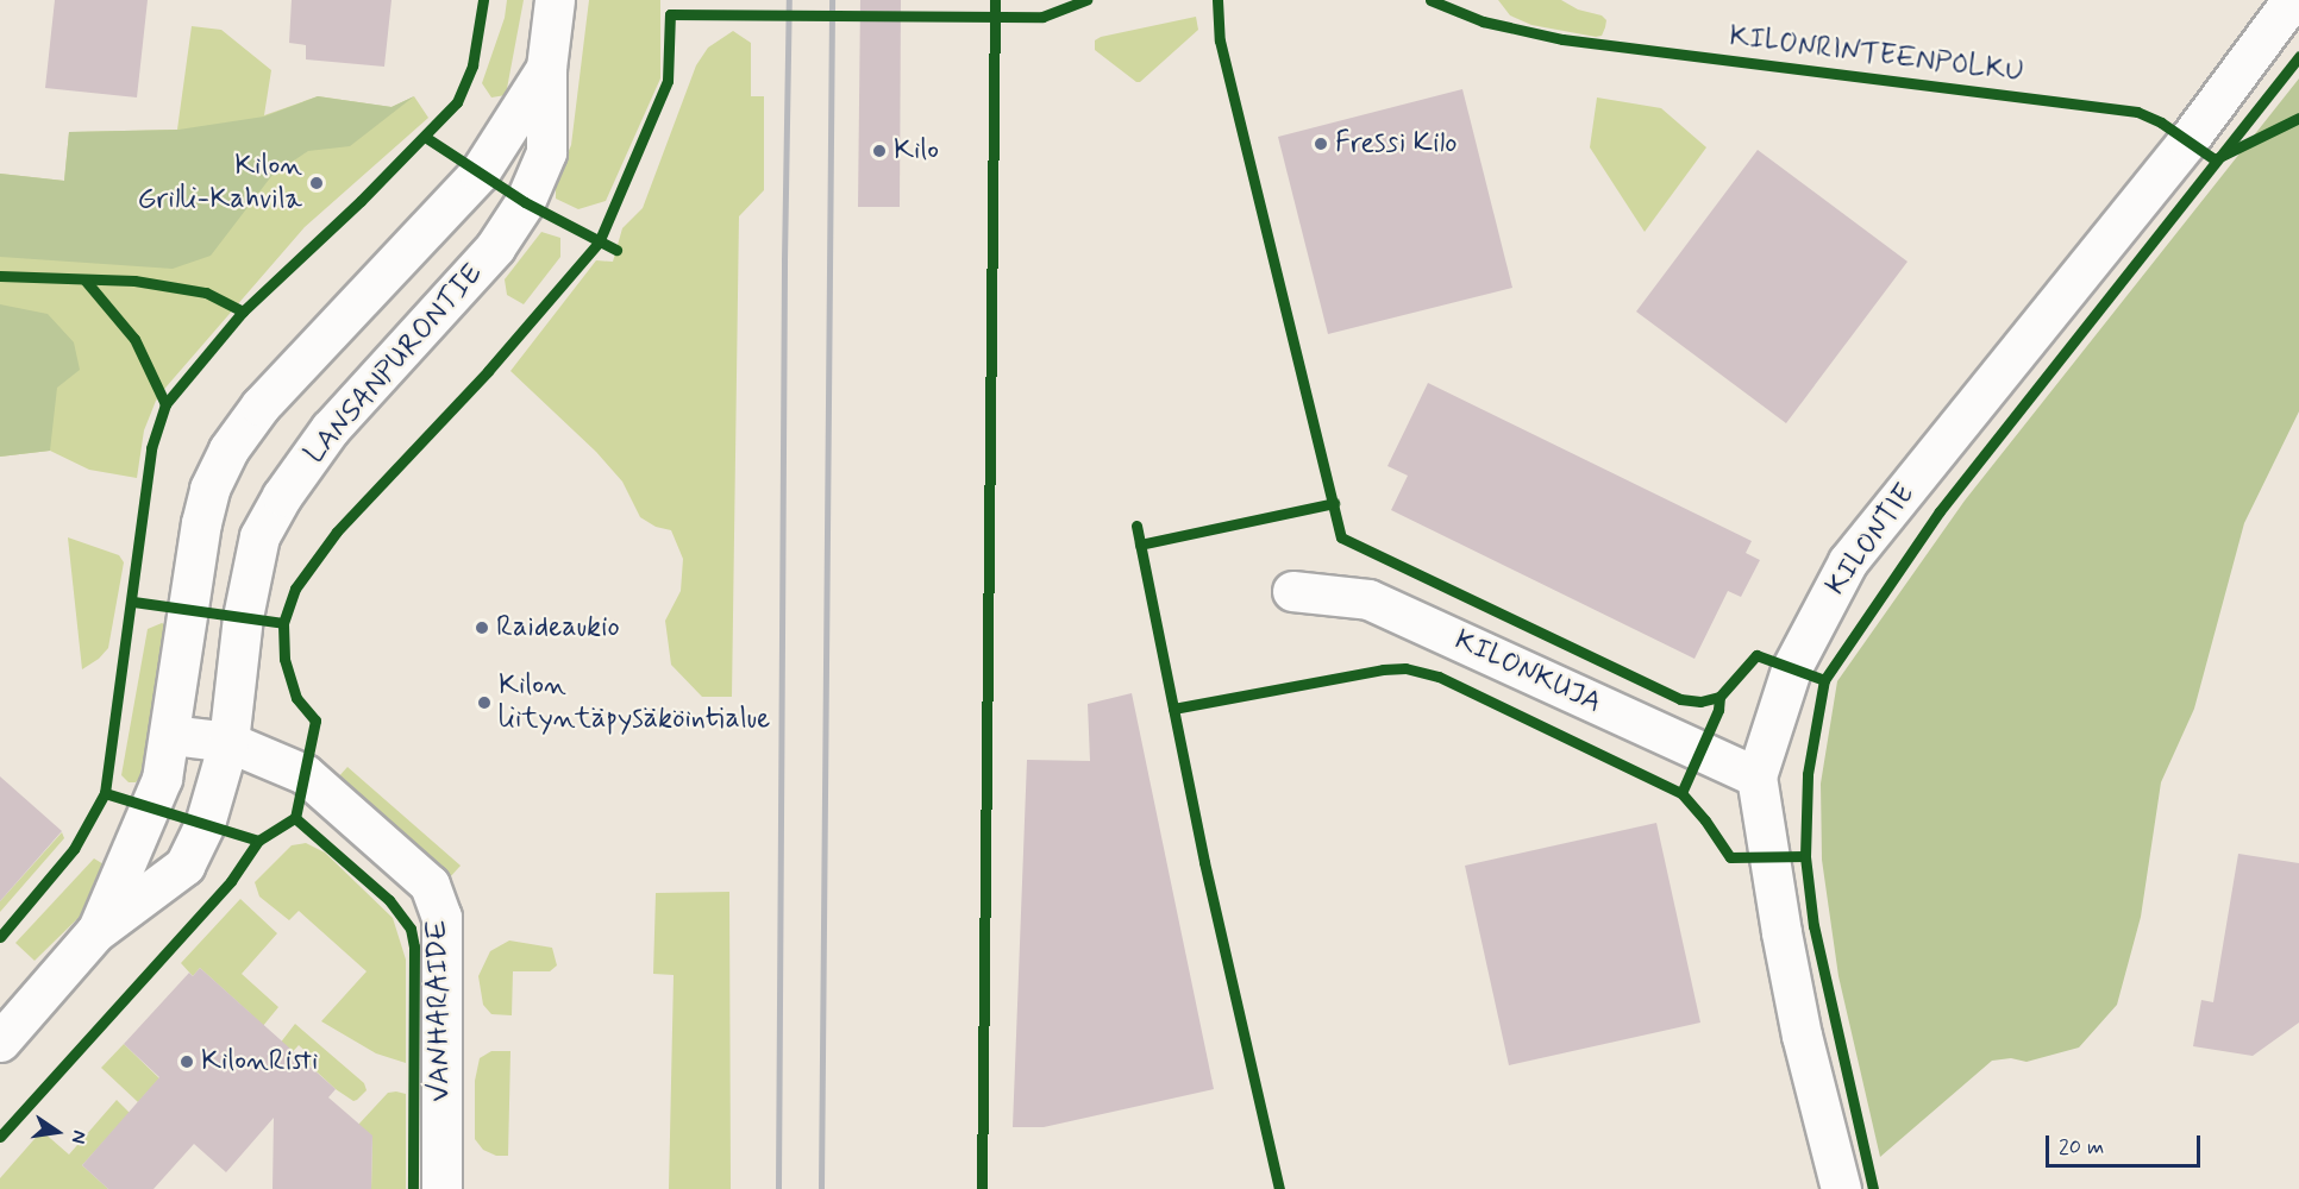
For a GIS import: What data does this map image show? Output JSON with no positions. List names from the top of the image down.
{
  "streets": {
    "street": [
      "LANSANPURONTIE",
      "KILONTIE",
      "KILONKUJA",
      "VANHARAIDE"
    ],
    "cycle path": ["KILONRINTEENPOLKU"]
  },
  "crossings": [
    ["LANSANPURONTIE", "VANHARAIDE"],
    ["KILONTIE", "KILONKUJA"]
  ],
  "places": [
    "Fressi Kilo",
    "Kilo",
    "Kilon Grilli-Kahvila",
    "Raideaukio",
    "Kilon liityntäpysäköintialue",
    "KilonRisti"
  ],
  "scale_bar": "20 m",
  "north": "right"
}
